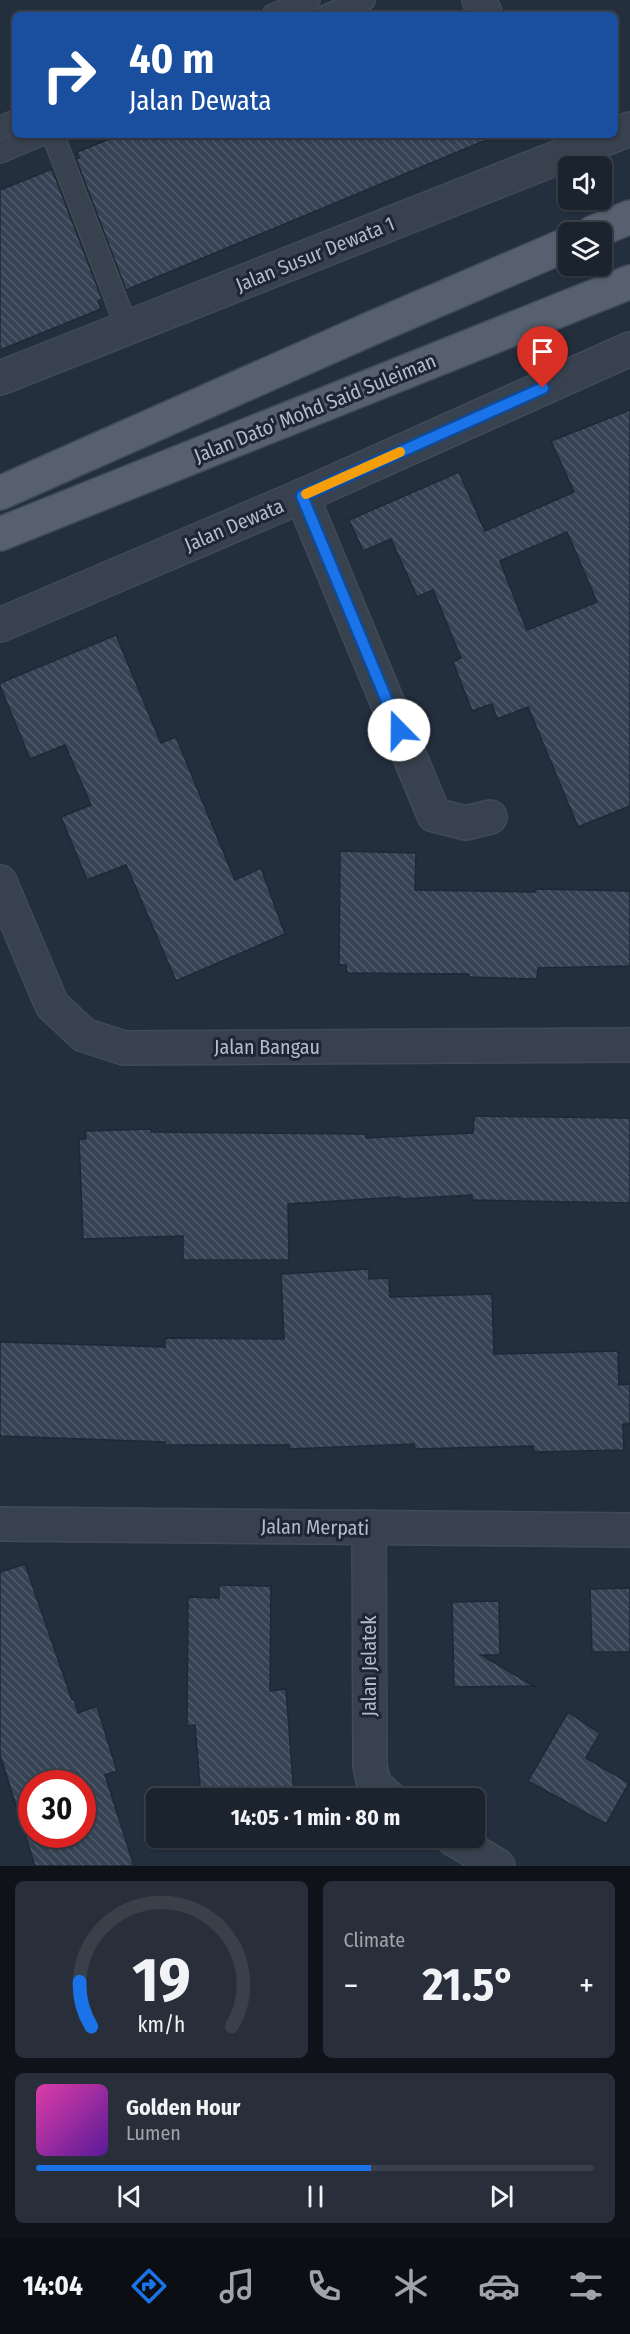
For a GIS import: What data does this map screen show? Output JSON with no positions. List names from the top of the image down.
{
  "streets": {
    "main road": ["Jalan Dato' Mohd Said Suleiman"],
    "street": [
      "Jalan Susur Dewata 1",
      "Jalan Dewata",
      "Jalan Bangau",
      "Jalan Merpati",
      "Jalan Jelatek"
    ]
  },
  "crossings": [
    ["Jalan Merpati", "Jalan Jelatek"]
  ],
  "page": {
    "turn": ["40 m", "Jalan Dewata"],
    "limit": "30",
    "trip": "14:05 · 1 min · 80 m",
    "tile": "Climate",
    "heat": ["−", "21.5°", "+"],
    "song": ["Golden Hour", "Lumen"],
    "tabs": "14:04",
    "gauge": ["19", "km/h"]
  }
}
